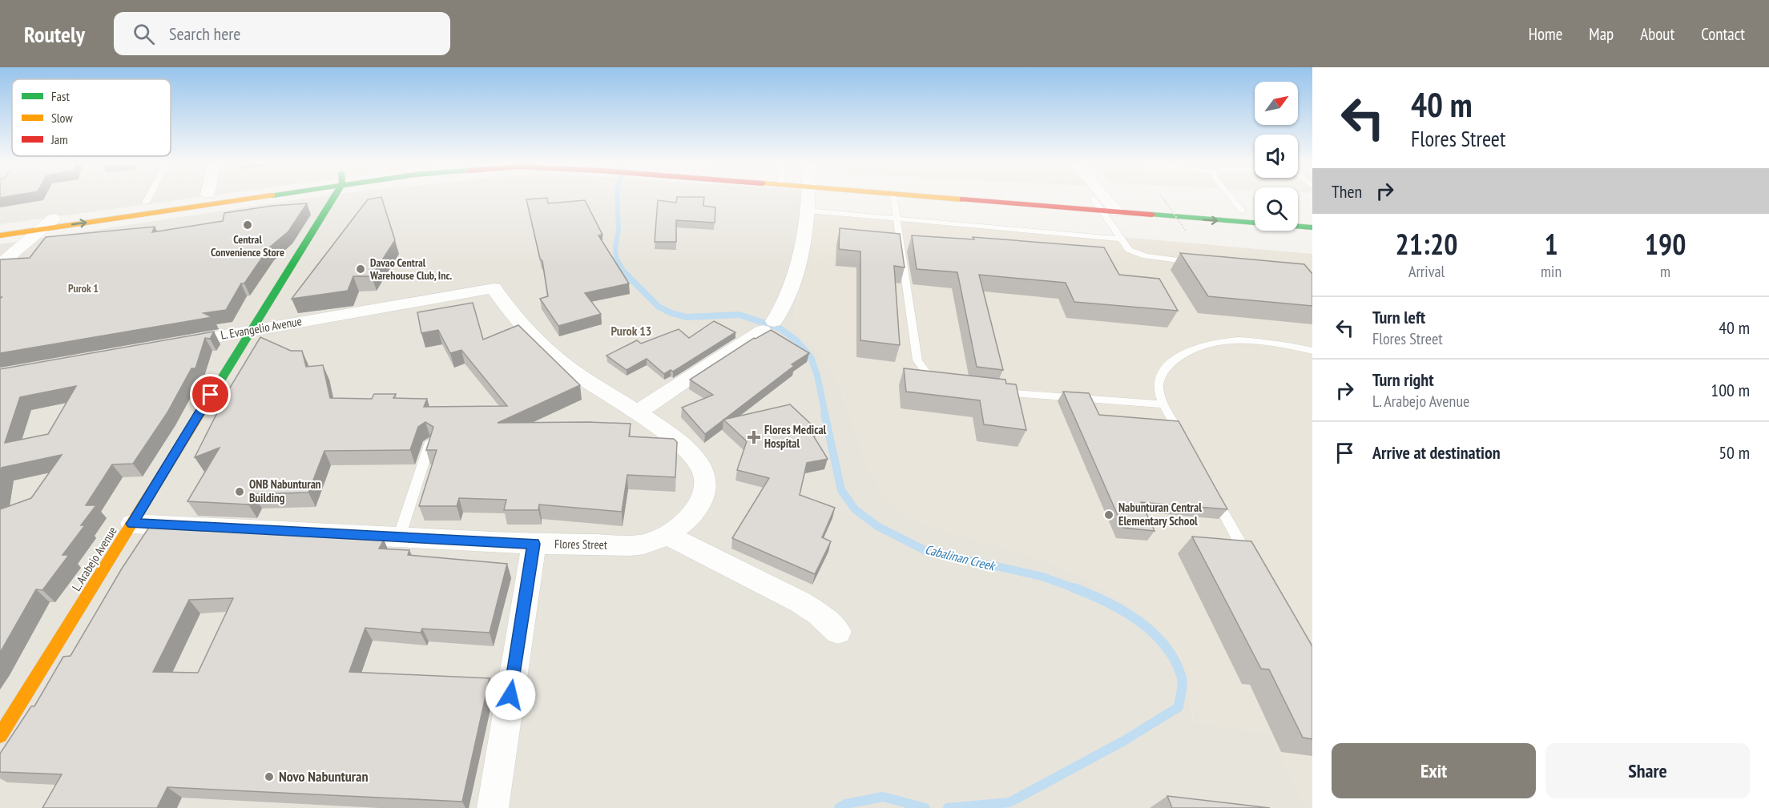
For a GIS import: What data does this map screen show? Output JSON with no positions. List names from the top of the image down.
{
  "streets": {
    "main road": ["L. Arabejo Avenue"],
    "street": ["L. Evangelio Avenue", "Flores Street"]
  },
  "crossings": [
    ["L. Evangelio Avenue", "Flores Street"],
    ["L. Evangelio Avenue", "L. Arabejo Avenue"],
    ["Flores Street", "L. Arabejo Avenue"]
  ],
  "districts": ["Purok 1", "Purok 13"],
  "water": ["Cabalinan Creek"],
  "places": {
    "other": [
      "Central Convenience Store",
      "Davao Central Warehouse Club, Inc.",
      "ONB Nabunturan Building",
      "Nabunturan Central Elementary School",
      "Novo Nabunturan"
    ],
    "health": ["Flores Medical Hospital"]
  },
  "legend": ["Fast", "Slow", "Jam"],
  "north": "top right",
  "page": {
    "header": "Routely",
    "search": "Search here",
    "nav": [
      "Home",
      "Map",
      "About",
      "Contact"
    ],
    "turn": ["40 m", "Flores Street"],
    "then": "Then",
    "eta": [
      "21:20",
      "Arrival",
      "1",
      "min",
      "190",
      "m"
    ],
    "list": [
      {
        "name": "Turn left",
        "note": "Flores Street",
        "value": "40 m"
      },
      {
        "name": "Turn right",
        "note": "L. Arabejo Avenue",
        "value": "100 m"
      },
      {
        "name": "Arrive at destination",
        "value": "50 m"
      }
    ],
    "buttons": ["Exit", "Share"]
  }
}
